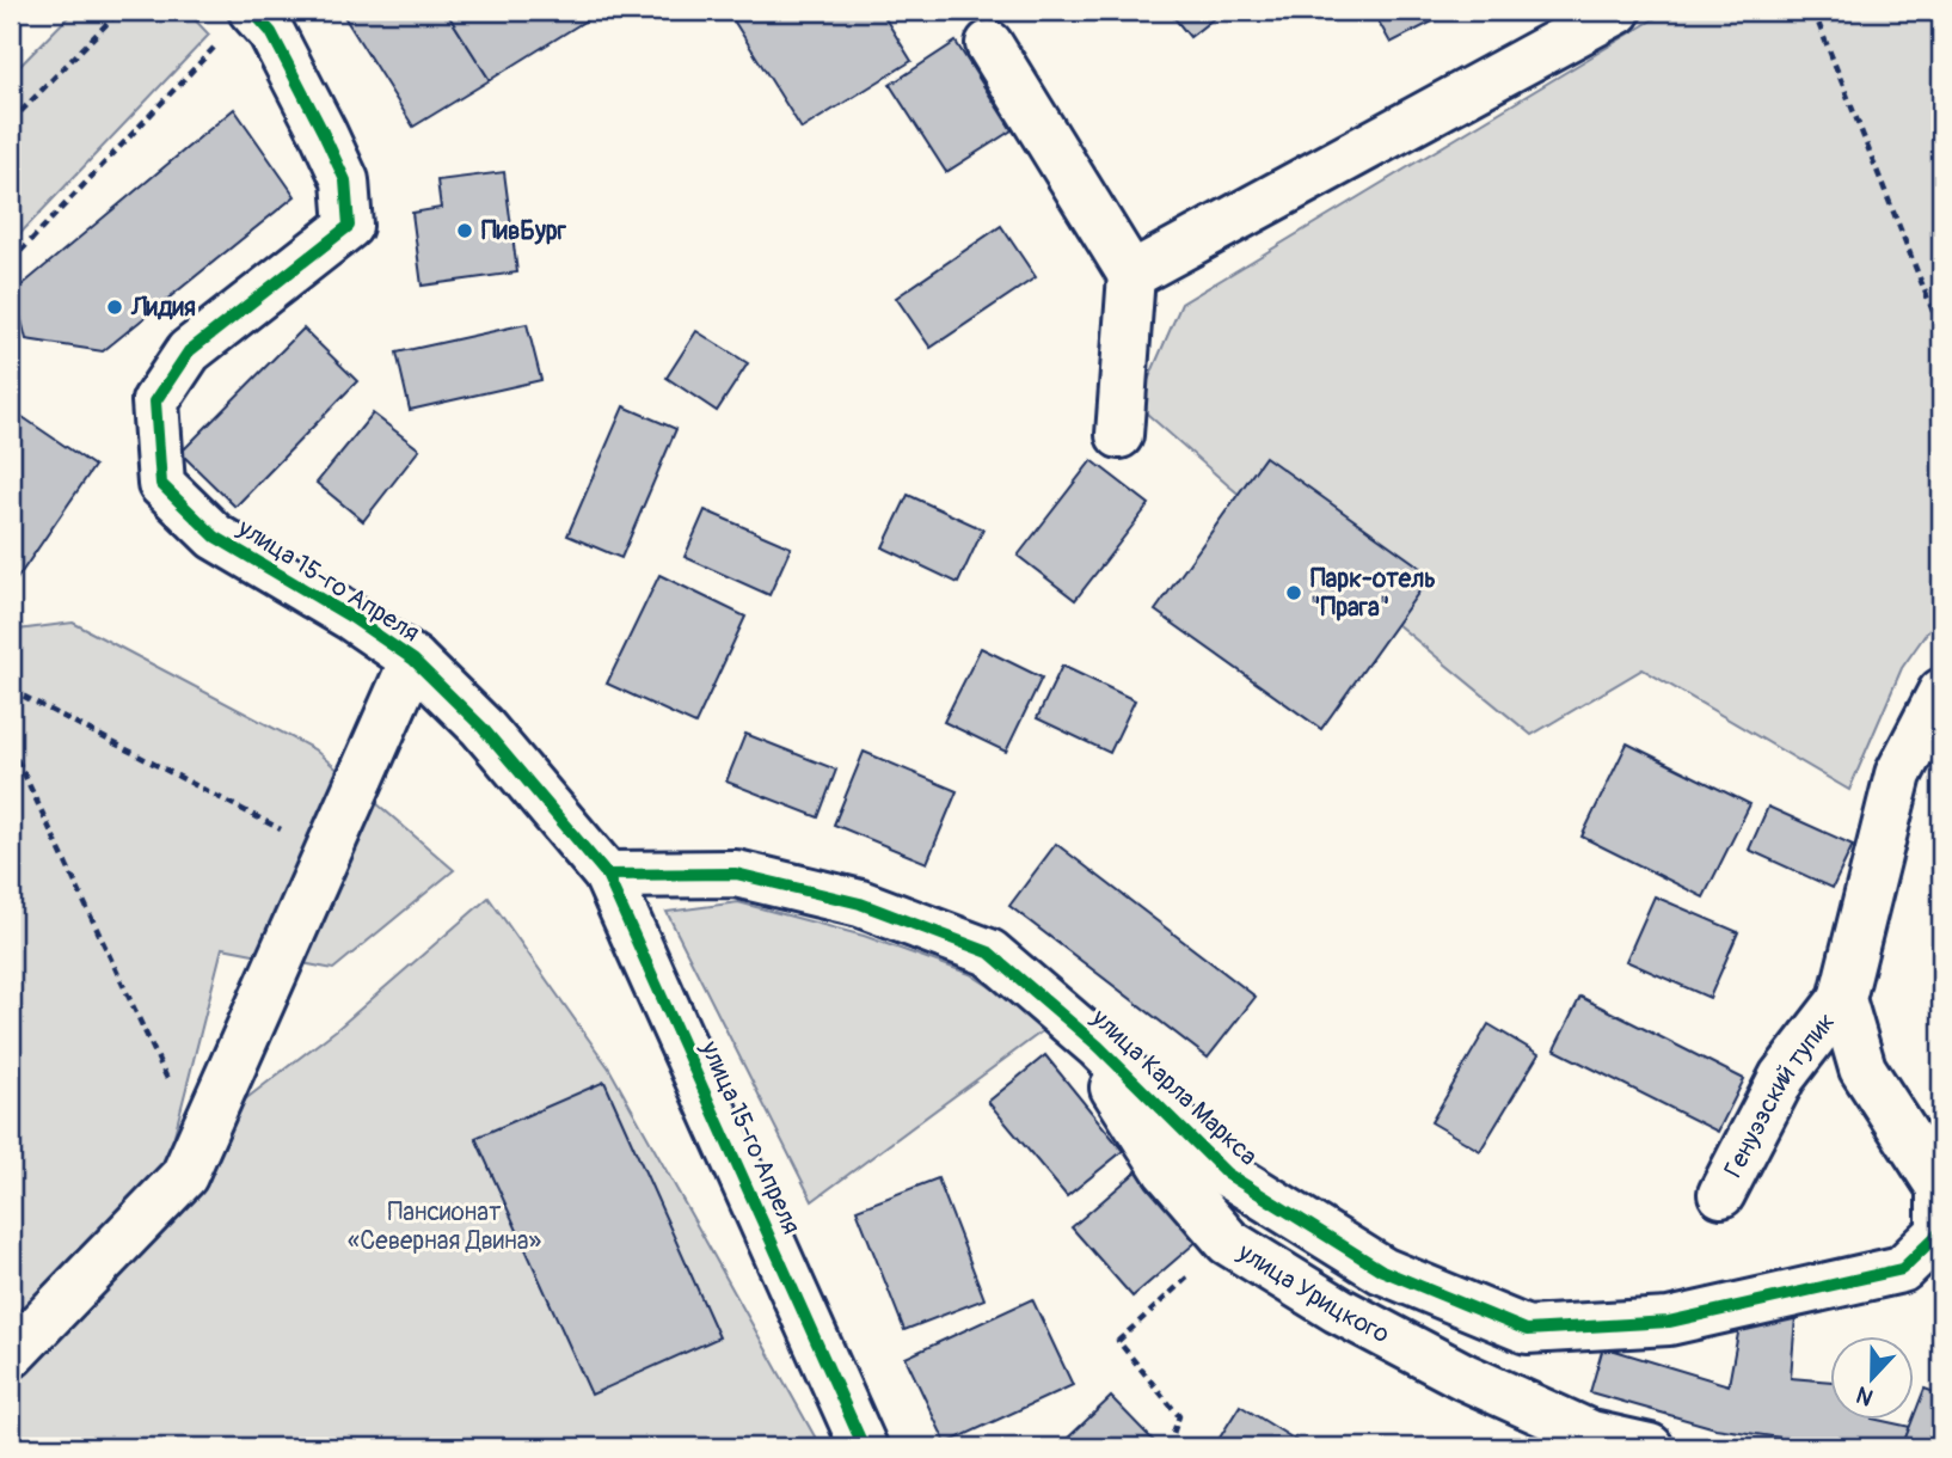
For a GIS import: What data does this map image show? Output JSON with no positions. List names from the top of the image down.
{
  "streets": {
    "street": [
      "улица 15-го Апреля",
      "улица Карла Маркса",
      "Генуэзский тупик",
      "улица Урицкого"
    ]
  },
  "crossings": [
    ["улица 15-го Апреля", "улица Карла Маркса"],
    ["улица Карла Маркса", "улица Урицкого"]
  ],
  "parks": ["Пансионат «Северная Двина»"],
  "places": ["ПивБург", "Лидия", "Парк-отель \"Прага\""],
  "north": "bottom"
}
